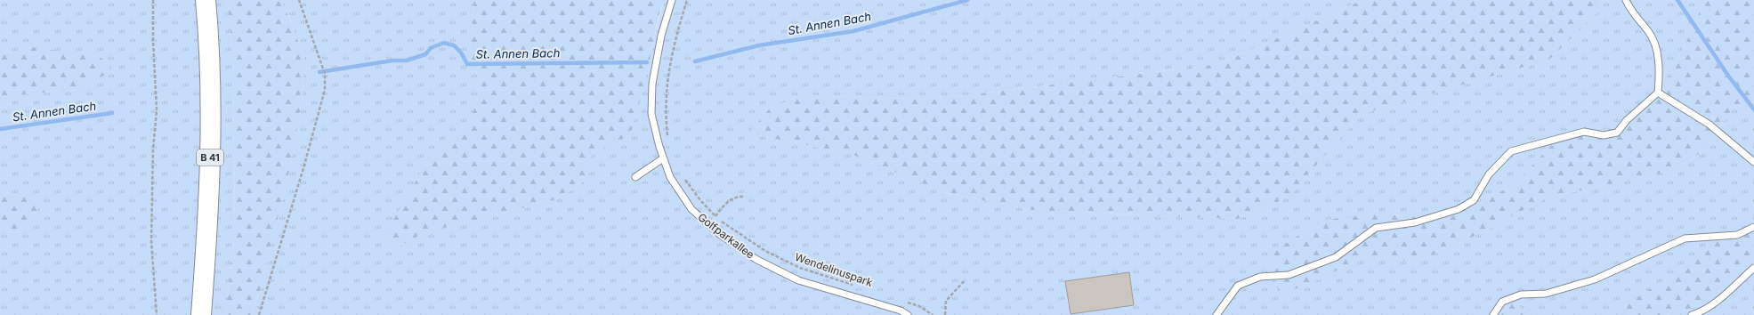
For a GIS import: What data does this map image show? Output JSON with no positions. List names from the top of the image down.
{
  "streets": {
    "highway": ["B 41"],
    "lane": ["Golfparkallee"],
    "path": ["Wendelinuspark"]
  },
  "water": ["St. Annen Bach"]
}
